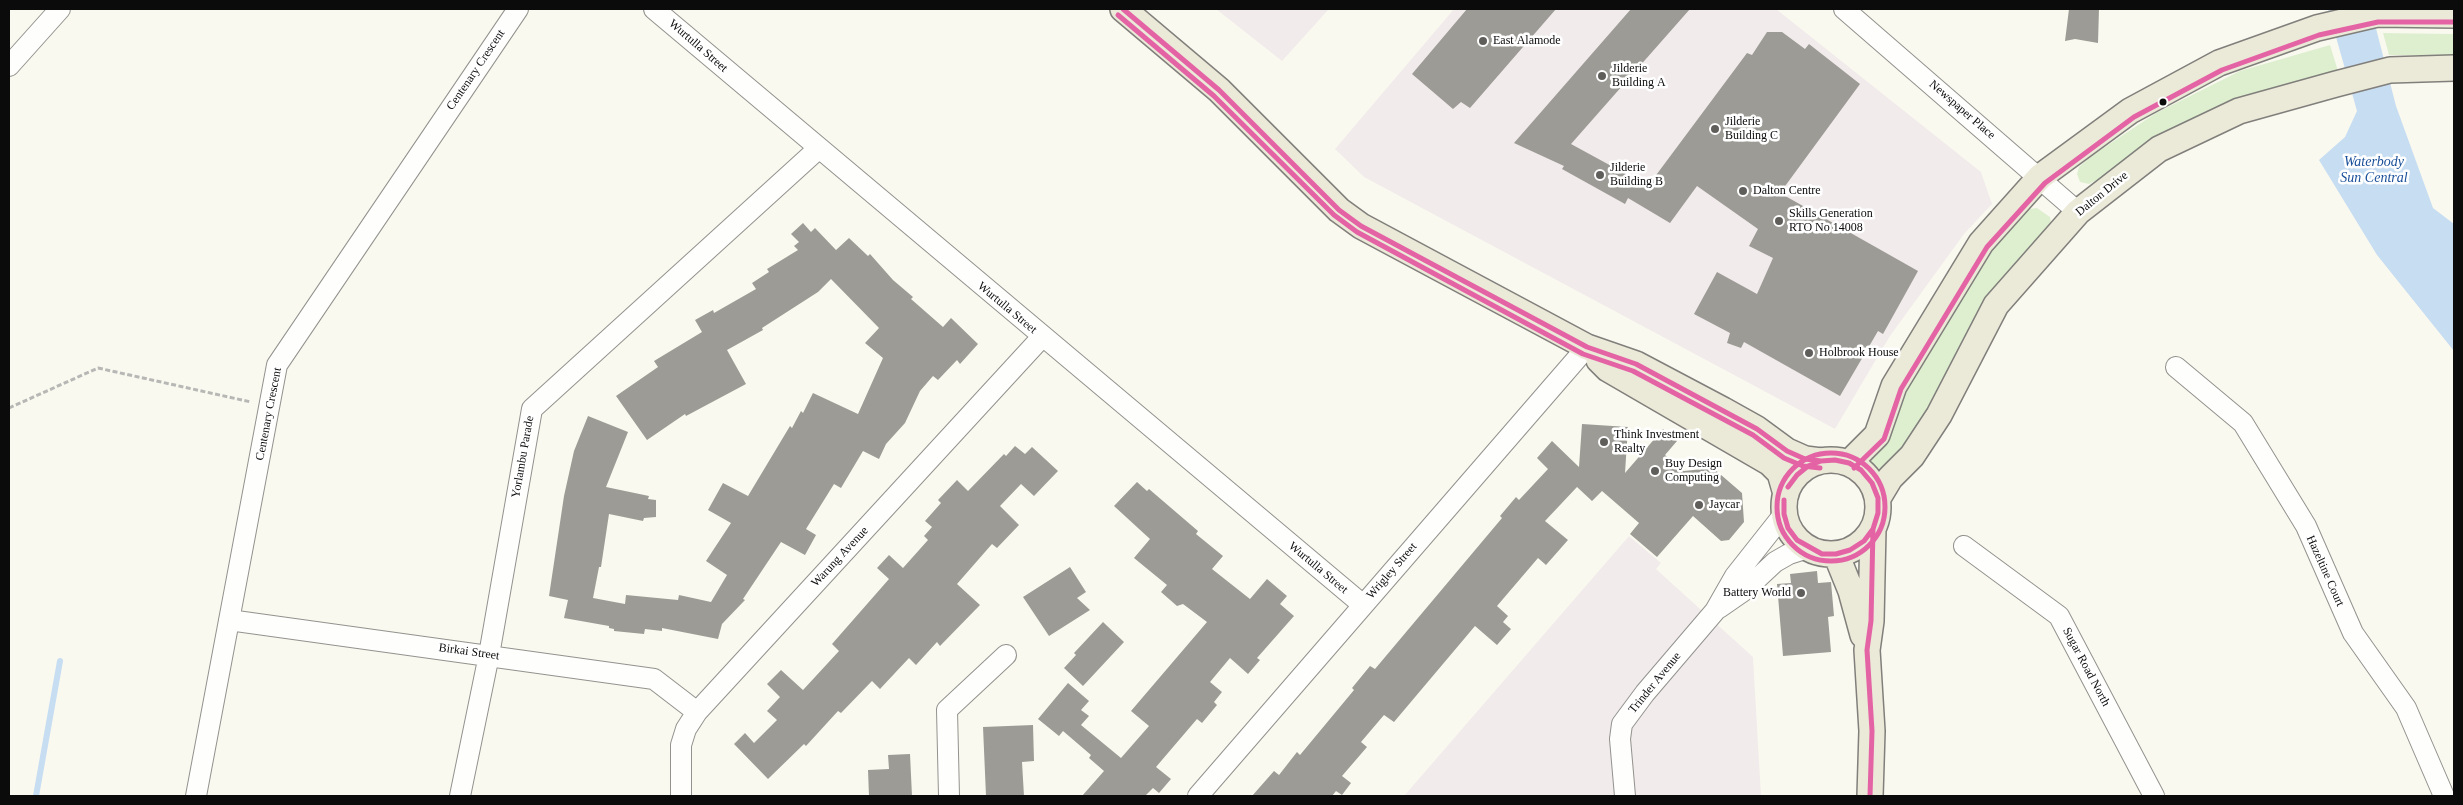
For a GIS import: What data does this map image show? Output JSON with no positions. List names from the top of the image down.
{
  "streets": {
    "main road": ["Dalton Drive"],
    "street": [
      "Wurtulla Street",
      "Centenary Crescent",
      "Newspaper Place",
      "Yorlambu Parade",
      "Warung Avenue",
      "Wrigley Street",
      "Hazeltine Court",
      "Birkai Street",
      "Sugar Road North",
      "Trinder Avenue"
    ]
  },
  "crossings": [
    ["Wurtulla Street", "Yorlambu Parade"],
    ["Wurtulla Street", "Warung Avenue"],
    ["Wurtulla Street", "Wrigley Street"],
    ["Centenary Crescent", "Birkai Street"],
    ["Newspaper Place", "Dalton Drive"],
    ["Dalton Drive", "Trinder Avenue"],
    ["Yorlambu Parade", "Birkai Street"],
    ["Warung Avenue", "Birkai Street"]
  ],
  "water": ["Waterbody Sun Central"],
  "places": [
    "East Alamode",
    "Jilderie Building A",
    "Jilderie Building C",
    "Jilderie Building B",
    "Dalton Centre",
    "Skills Generation RTO No 14008",
    "Holbrook House",
    "Think Investment Realty",
    "Buy Design Computing",
    "Jaycar",
    "Battery World"
  ]
}
